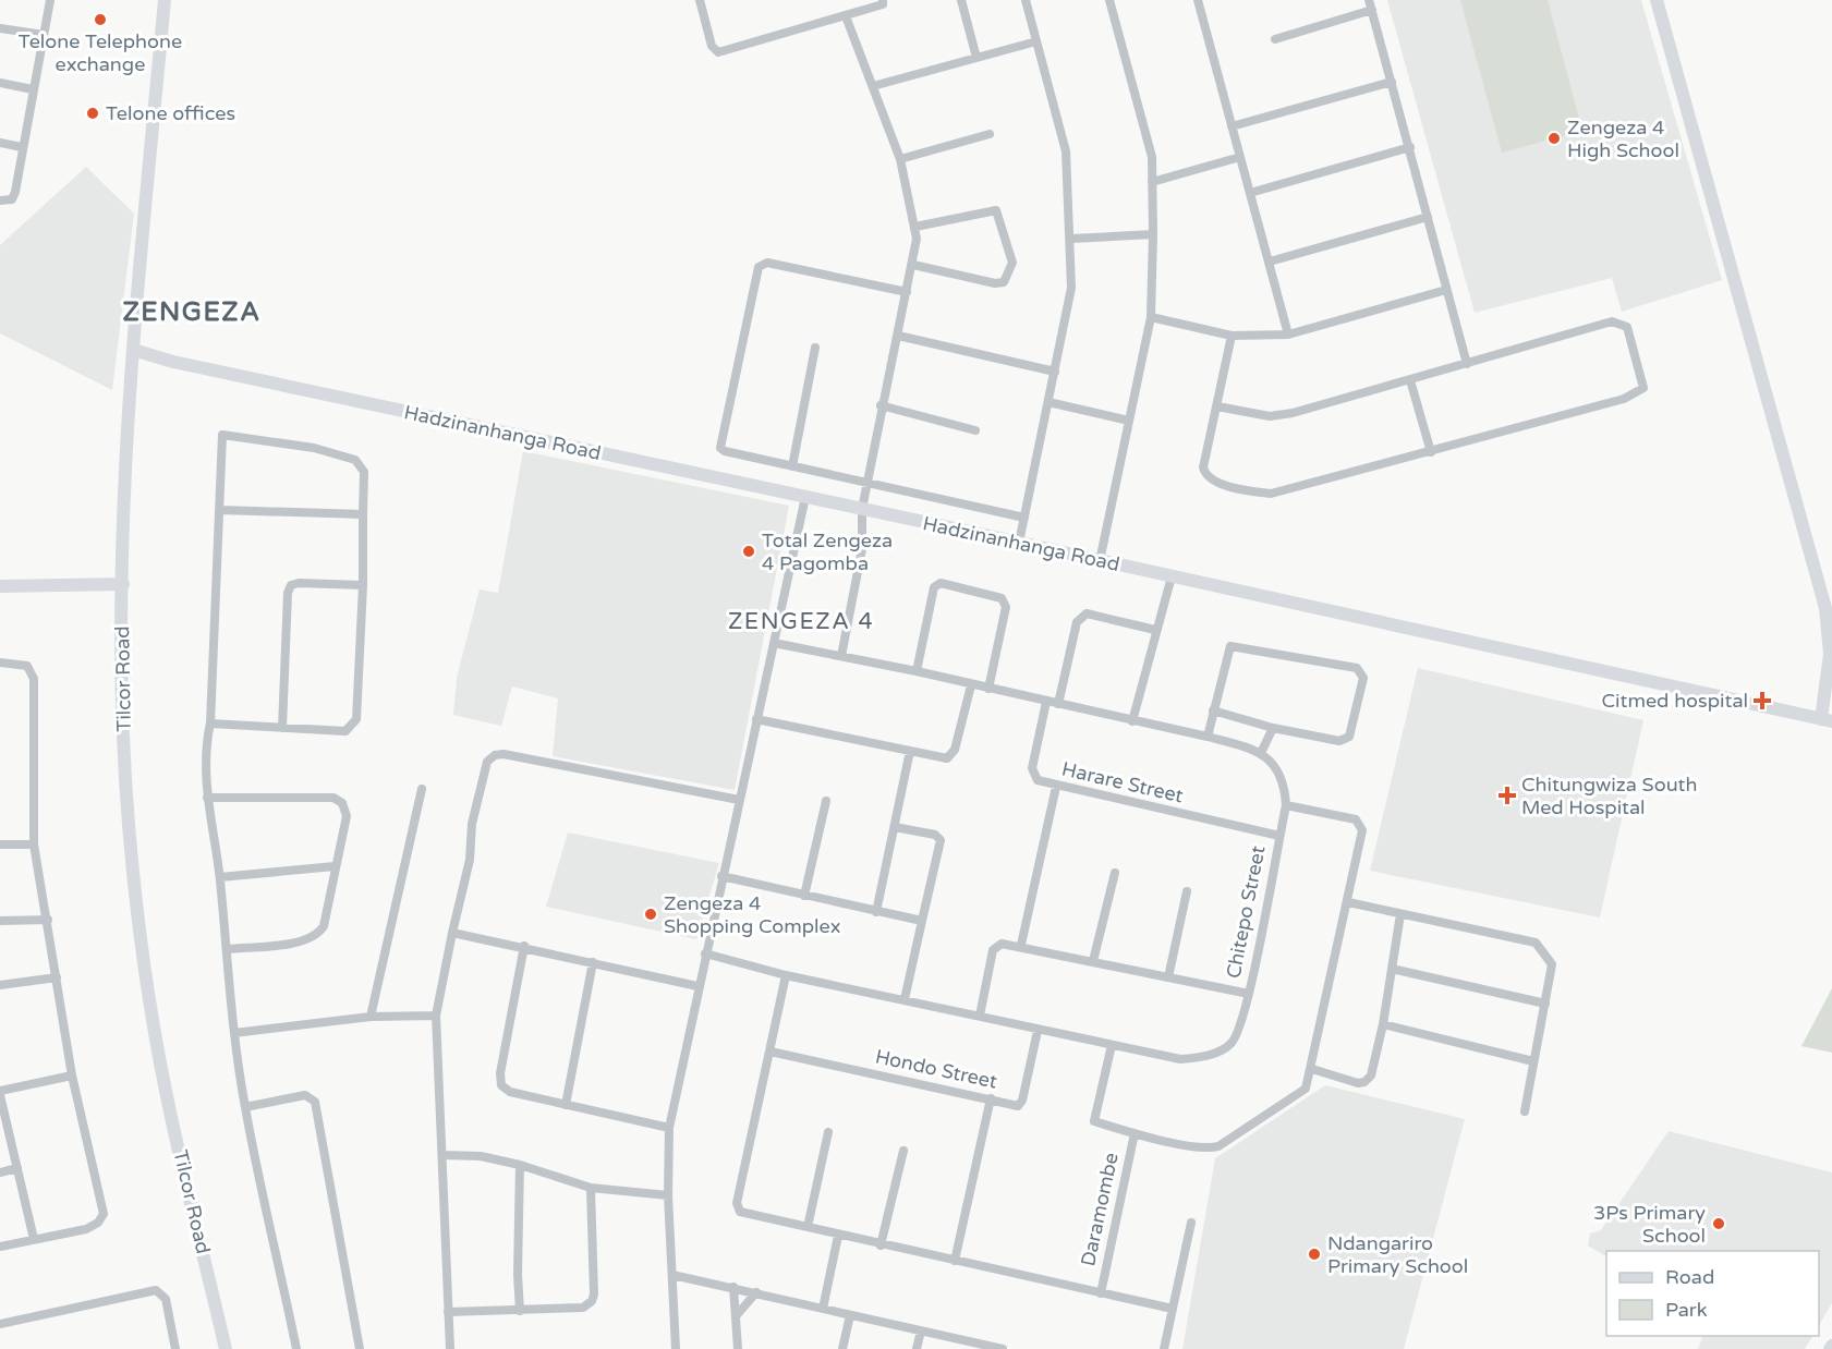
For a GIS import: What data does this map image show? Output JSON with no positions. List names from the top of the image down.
{
  "streets": {
    "street": [
      "Hadzinanhanga Road",
      "Tilcor Road",
      "Harare Street",
      "Chitepo Street",
      "Hondo Street",
      "Daramombe"
    ]
  },
  "crossings": [
    ["Hadzinanhanga Road", "Tilcor Road"],
    ["Harare Street", "Chitepo Street"],
    ["Chitepo Street", "Hondo Street"]
  ],
  "districts": ["ZENGEZA", "ZENGEZA 4"],
  "places": {
    "other": [
      "Telone Telephone exchange",
      "Telone offices",
      "Zengeza 4 High School",
      "Total Zengeza 4 Pagomba",
      "Zengeza 4 Shopping Complex",
      "3Ps Primary School",
      "Ndangariro Primary School"
    ],
    "health": ["Citmed hospital", "Chitungwiza South Med Hospital"]
  },
  "legend": ["Road", "Park"]
}
